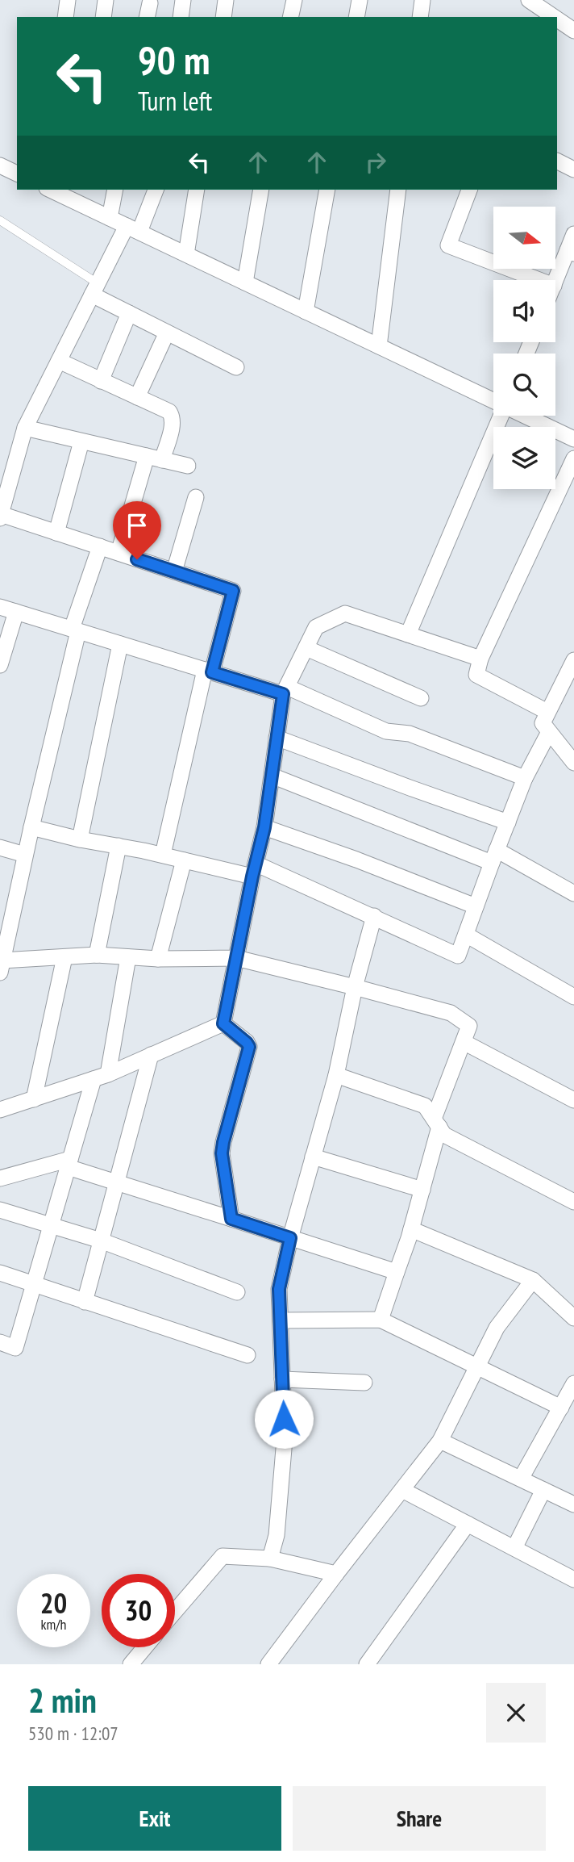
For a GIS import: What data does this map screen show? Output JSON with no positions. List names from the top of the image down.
{
  "north": "right",
  "page": {
    "turn": ["90 m", "Turn left"],
    "speed": "20 km/h",
    "limit": "30",
    "heading": ["2 min", "530 m · 12:07"],
    "buttons": ["Exit", "Share"]
  }
}
